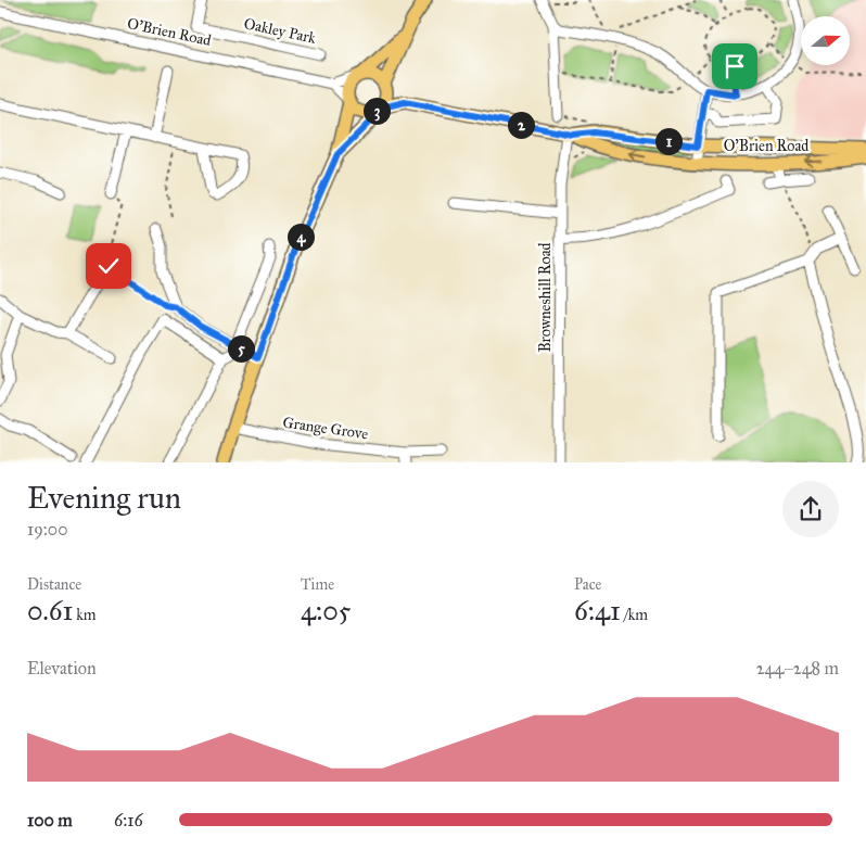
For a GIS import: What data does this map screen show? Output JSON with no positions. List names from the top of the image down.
{
  "streets": {
    "main road": ["O'Brien Road"],
    "street": ["Oakley Park", "Browneshill Road", "Grange Grove"]
  },
  "crossings": [
    ["O'Brien Road", "Browneshill Road"]
  ],
  "north": "right",
  "page": {
    "pins": [
      "3",
      "2",
      "1",
      "4",
      "5"
    ],
    "heading": ["Evening run", "19:00"],
    "stats": [
      ["Distance", "0.61 km"],
      ["Time", "4:05"],
      ["Pace", "6:41 /km"]
    ],
    "chart": ["Elevation", "244–248 m"],
    "list": [
      {
        "name": "100 m",
        "note": "6:16"
      }
    ]
  }
}
